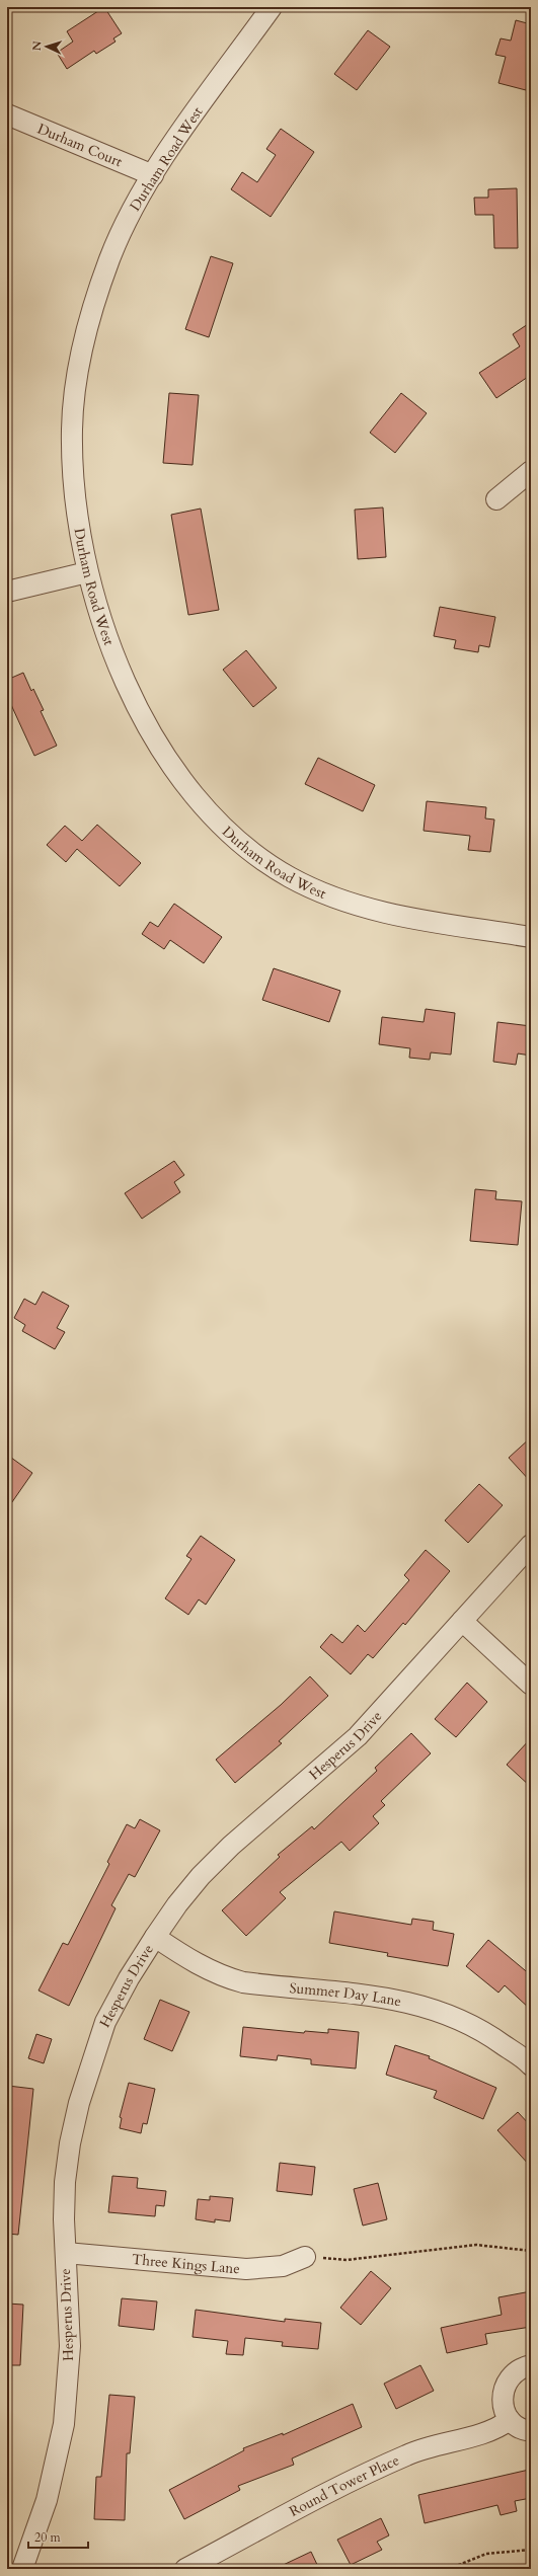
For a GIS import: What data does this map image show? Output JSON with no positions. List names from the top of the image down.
{
  "streets": {
    "street": [
      "Durham Court",
      "Durham Road West",
      "Hesperus Drive",
      "Summer Day Lane",
      "Three Kings Lane",
      "Round Tower Place"
    ]
  },
  "crossings": [
    ["Durham Court", "Durham Road West"],
    ["Hesperus Drive", "Summer Day Lane"],
    ["Hesperus Drive", "Three Kings Lane"]
  ],
  "scale_bar": "20 m",
  "north": "left"
}
